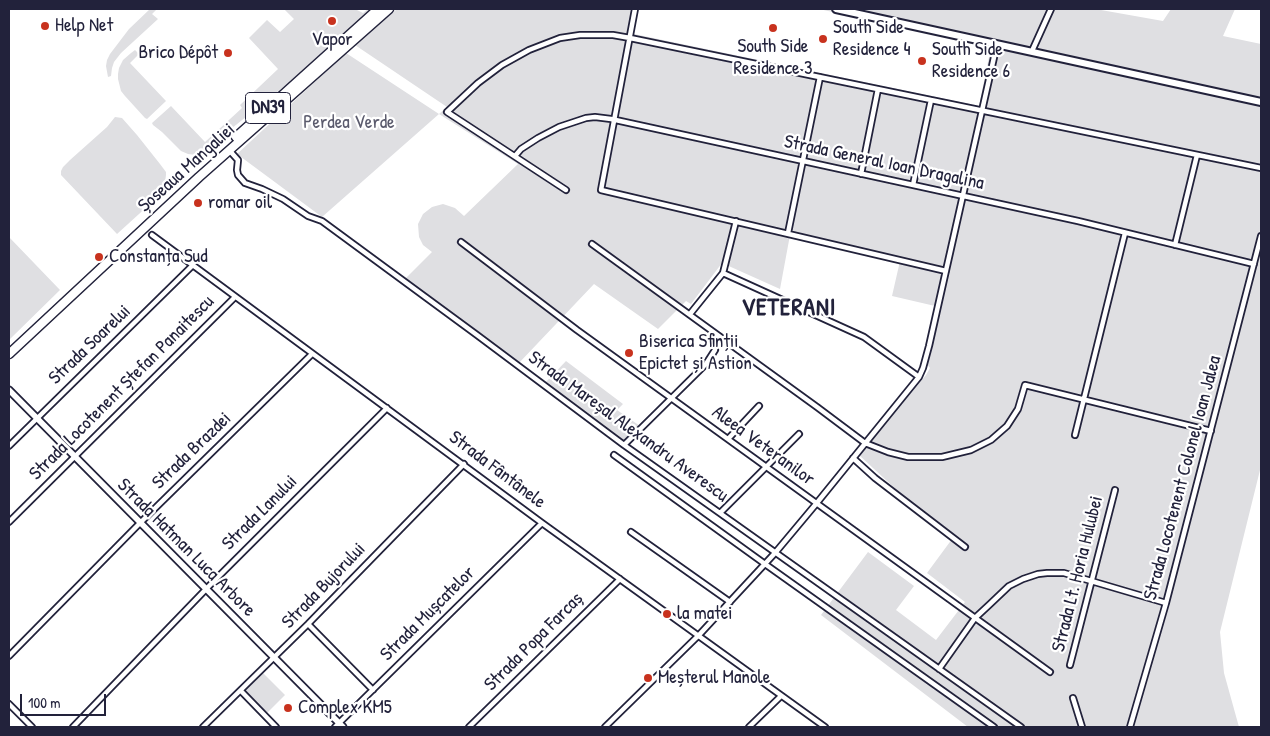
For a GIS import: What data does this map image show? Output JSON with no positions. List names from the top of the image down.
{
  "streets": {
    "main road": ["DN39", "Șoseaua Mangaliei"],
    "street": [
      "Strada General Ioan Dragalina",
      "Strada Soarelui",
      "Strada Locotenent Ștefan Panaitescu",
      "Strada Mareșal Alexandru Averescu",
      "Aleea Veteranilor",
      "Strada Brazdei",
      "Strada Fântânele",
      "Strada Locotenent Colonel Ioan Jalea",
      "Strada Lanului",
      "Strada Hatman Luca Arbore",
      "Strada Lt. Horia Hulubei",
      "Strada Bujorului",
      "Strada Mușcatelor",
      "Strada Popa Farcaș"
    ]
  },
  "crossings": [
    ["Strada General Ioan Dragalina", "Strada Locotenent Colonel Ioan Jalea"],
    ["Șoseaua Mangaliei", "Strada Mareșal Alexandru Averescu"],
    ["Strada Soarelui", "Strada Fântânele"],
    ["Strada Soarelui", "Strada Hatman Luca Arbore"],
    ["Strada Locotenent Ștefan Panaitescu", "Strada Fântânele"],
    ["Strada Locotenent Ștefan Panaitescu", "Strada Hatman Luca Arbore"],
    ["Strada Brazdei", "Strada Fântânele"],
    ["Strada Brazdei", "Strada Hatman Luca Arbore"],
    ["Strada Fântânele", "Strada Lanului"],
    ["Strada Fântânele", "Strada Bujorului"],
    ["Strada Fântânele", "Strada Mușcatelor"],
    ["Strada Fântânele", "Strada Popa Farcaș"],
    ["Strada Lanului", "Strada Hatman Luca Arbore"],
    ["Strada Hatman Luca Arbore", "Strada Bujorului"],
    ["Strada Hatman Luca Arbore", "Strada Mușcatelor"]
  ],
  "districts": ["VETERANI"],
  "parks": ["Perdea Verde"],
  "places": [
    "Vapor",
    "Help Net",
    "South Side Residence 3",
    "South Side Residence 4",
    "Brico Dépôt",
    "South Side Residence 6",
    "romar oil",
    "Constanța Sud",
    "Biserica Sfinții Epictet și Astion",
    "la matei",
    "Meșterul Manole",
    "Complex KM5"
  ],
  "scale_bar": "100 m"
}
